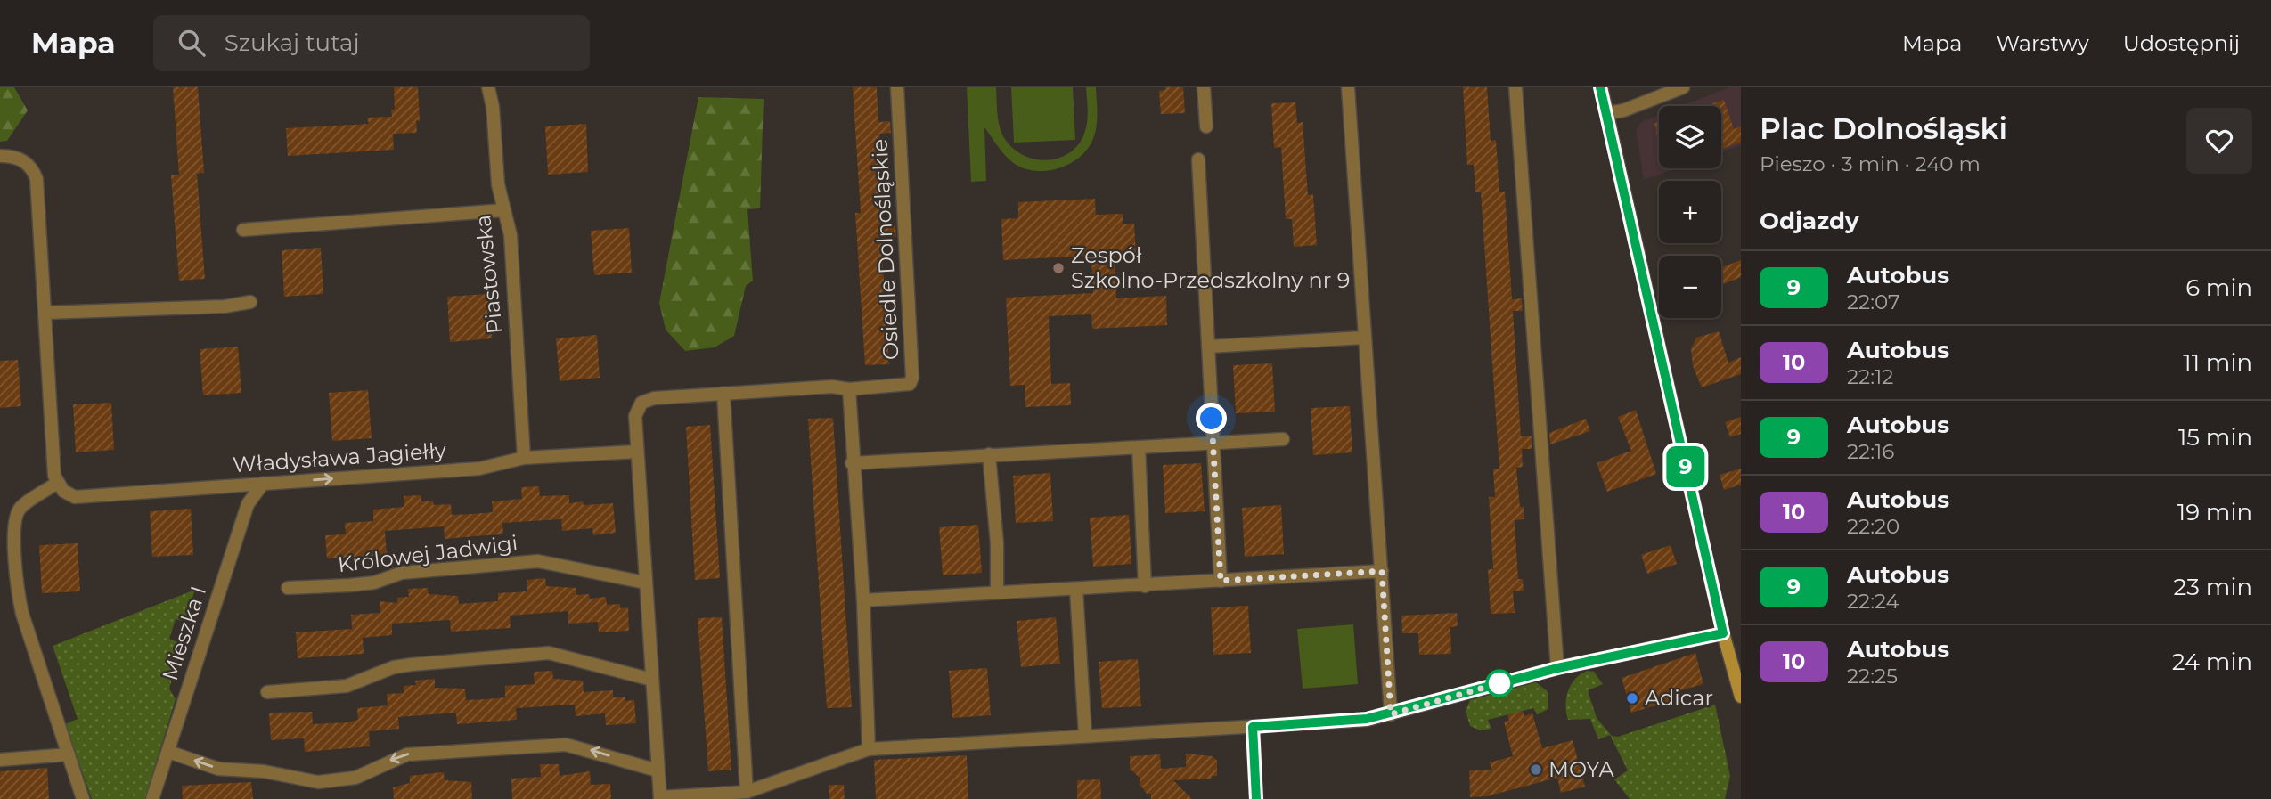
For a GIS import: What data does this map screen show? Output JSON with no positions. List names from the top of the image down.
{
  "streets": {
    "street": [
      "Osiedle Dolnośląskie",
      "Piastowska",
      "Władysława Jagiełły",
      "Królowej Jadwigi",
      "Mieszka I"
    ]
  },
  "crossings": [
    ["Osiedle Dolnośląskie", "Władysława Jagiełły"],
    ["Piastowska", "Władysława Jagiełły"],
    ["Władysława Jagiełły", "Mieszka I"]
  ],
  "one_way": ["Władysława Jagiełły"],
  "places": ["Zespół Szkolno-Przedszkolny nr 9", "Adicar", "MOYA"],
  "lines": ["bus line 9"],
  "page": {
    "header": "Mapa",
    "search": "Szukaj tutaj",
    "nav": ["Mapa", "Warstwy", "Udostępnij"],
    "on_map": "9",
    "heading": [
      ["Plac Dolnośląski", "Pieszo · 3 min · 240 m"],
      "Odjazdy"
    ],
    "map_buttons": ["+", "−"],
    "list": [
      {
        "mark": "9",
        "name": "Autobus",
        "note": "22:07",
        "value": "6 min"
      },
      {
        "mark": "10",
        "name": "Autobus",
        "note": "22:12",
        "value": "11 min"
      },
      {
        "mark": "9",
        "name": "Autobus",
        "note": "22:16",
        "value": "15 min"
      },
      {
        "mark": "10",
        "name": "Autobus",
        "note": "22:20",
        "value": "19 min"
      },
      {
        "mark": "9",
        "name": "Autobus",
        "note": "22:24",
        "value": "23 min"
      },
      {
        "mark": "10",
        "name": "Autobus",
        "note": "22:25",
        "value": "24 min"
      }
    ]
  }
}
